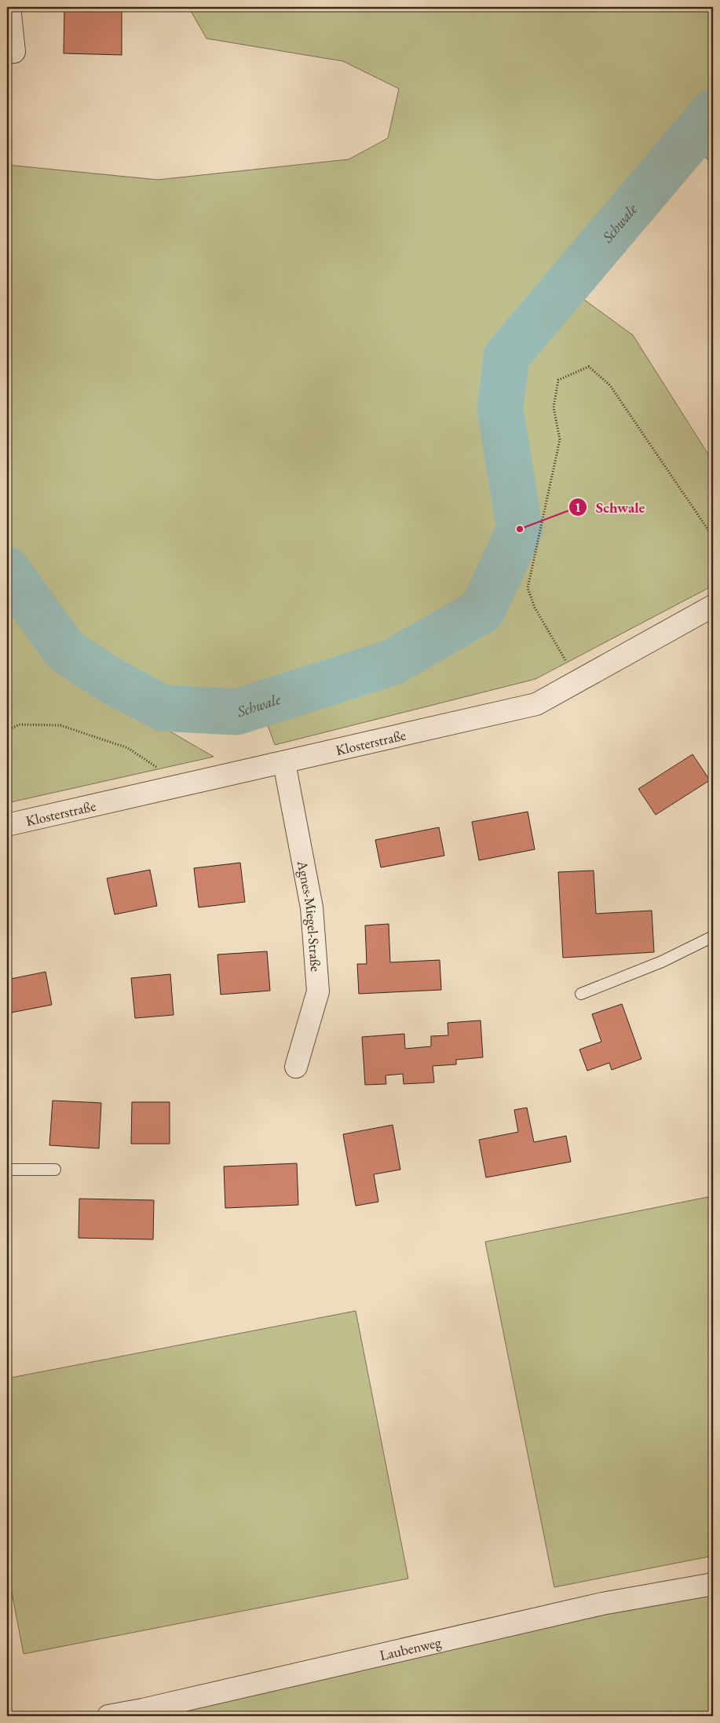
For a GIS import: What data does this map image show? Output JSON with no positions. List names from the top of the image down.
{
  "streets": {
    "street": ["Klosterstraße", "Agnes-Miegel-Straße", "Laubenweg"]
  },
  "crossings": [
    ["Klosterstraße", "Agnes-Miegel-Straße"]
  ],
  "water": ["Schwale"],
  "places": ["Schwale"]
}
